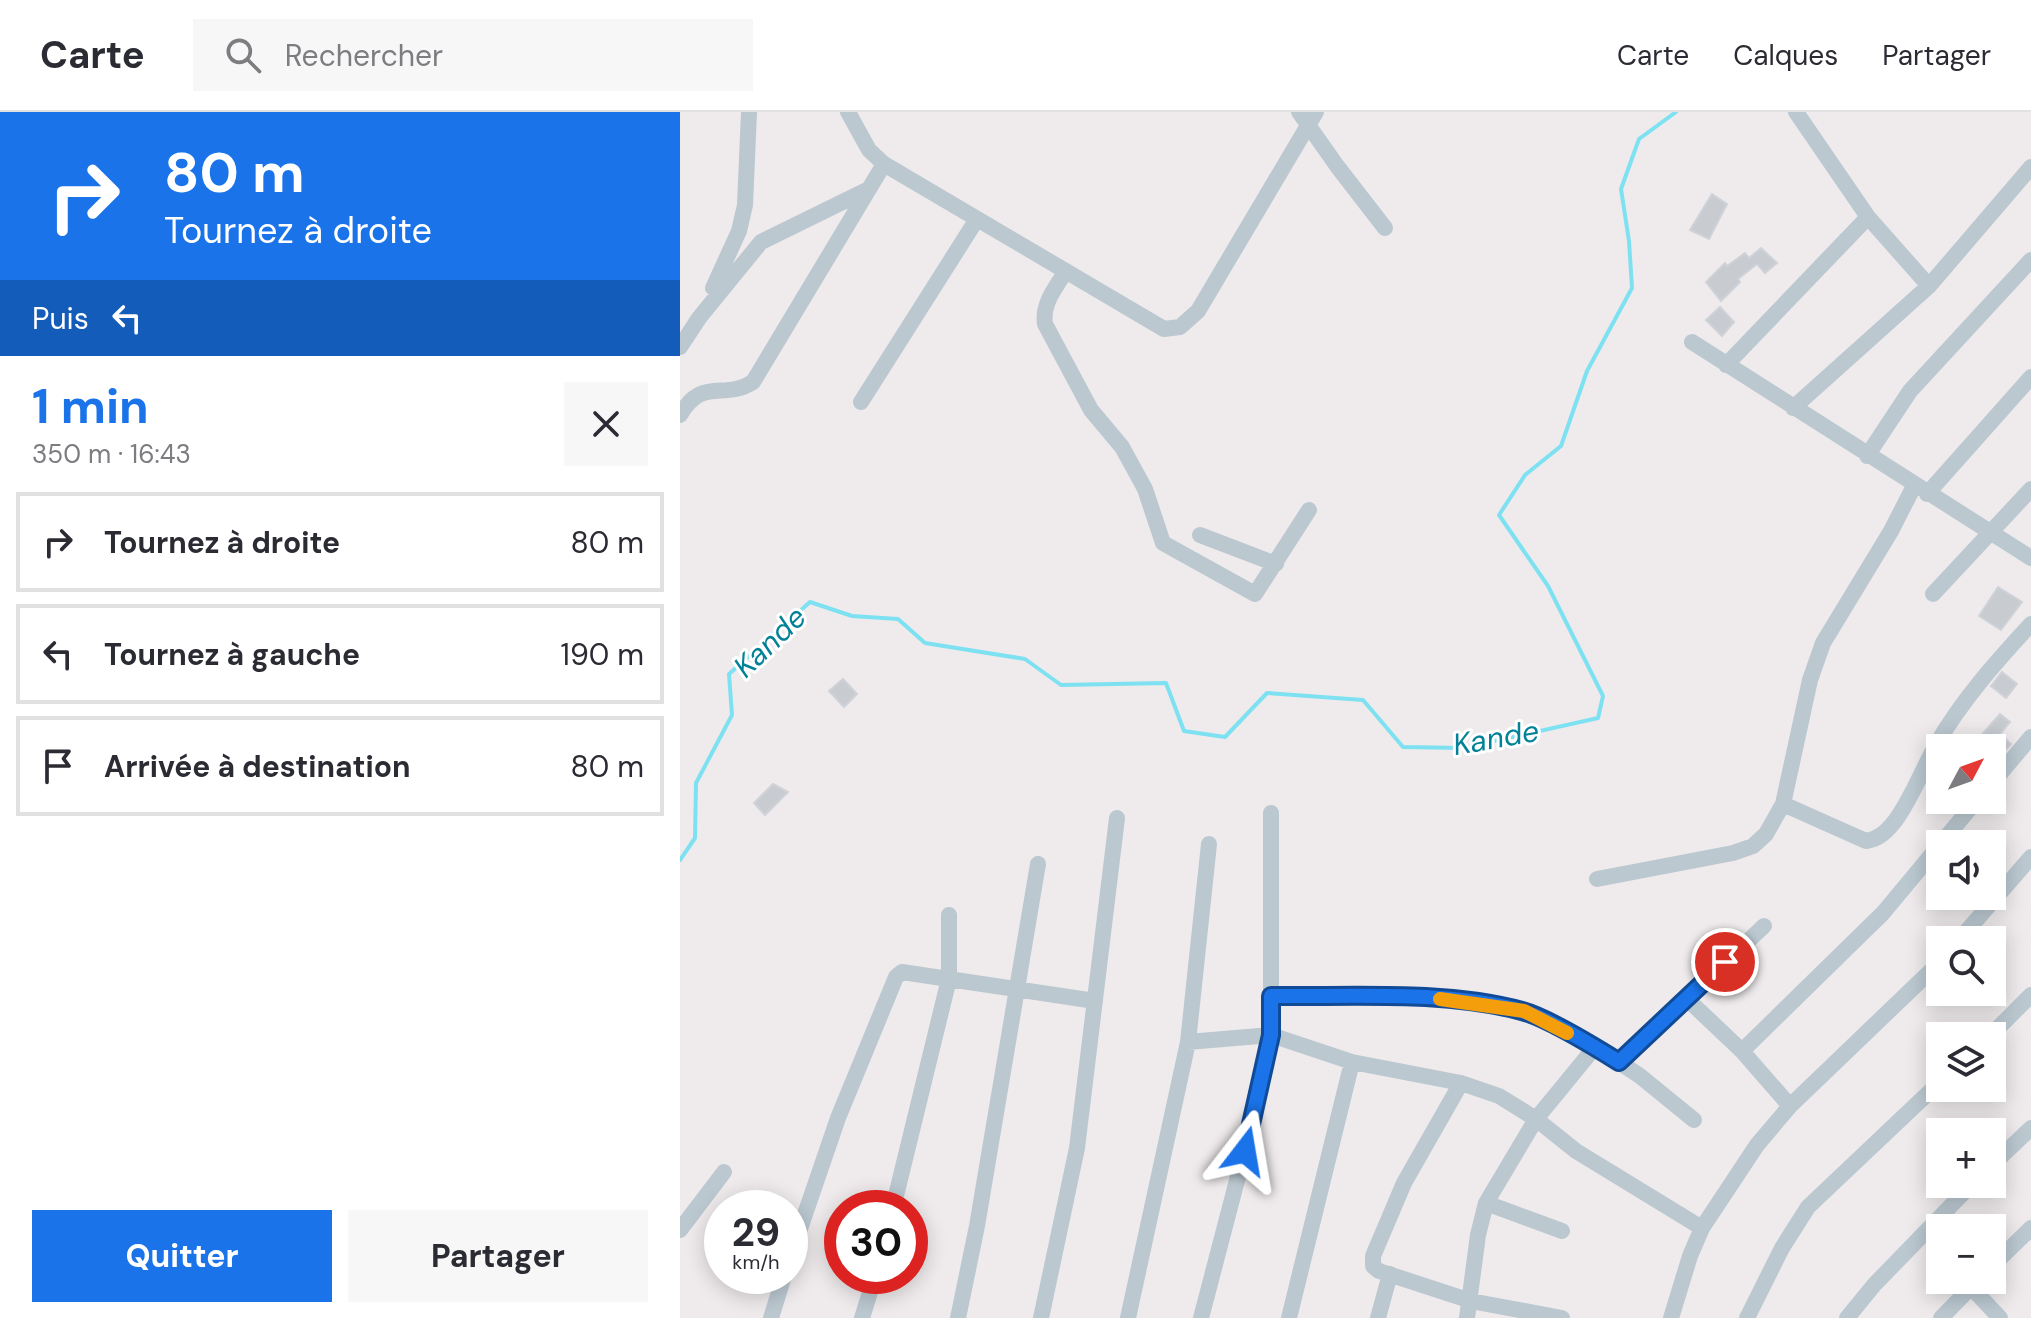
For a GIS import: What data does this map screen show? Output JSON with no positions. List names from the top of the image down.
{
  "water": ["Kande"],
  "north": "top right",
  "page": {
    "header": "Carte",
    "search": "Rechercher",
    "nav": ["Carte", "Calques", "Partager"],
    "turn": ["80 m", "Tournez à droite"],
    "then": "Puis",
    "heading": ["1 min", "350 m · 16:43"],
    "list": [
      {
        "name": "Tournez à droite",
        "value": "80 m"
      },
      {
        "name": "Tournez à gauche",
        "value": "190 m"
      },
      {
        "name": "Arrivée à destination",
        "value": "80 m"
      }
    ],
    "map_buttons": ["+", "−"],
    "speed": "29 km/h",
    "limit": "30",
    "buttons": ["Quitter", "Partager"]
  }
}
